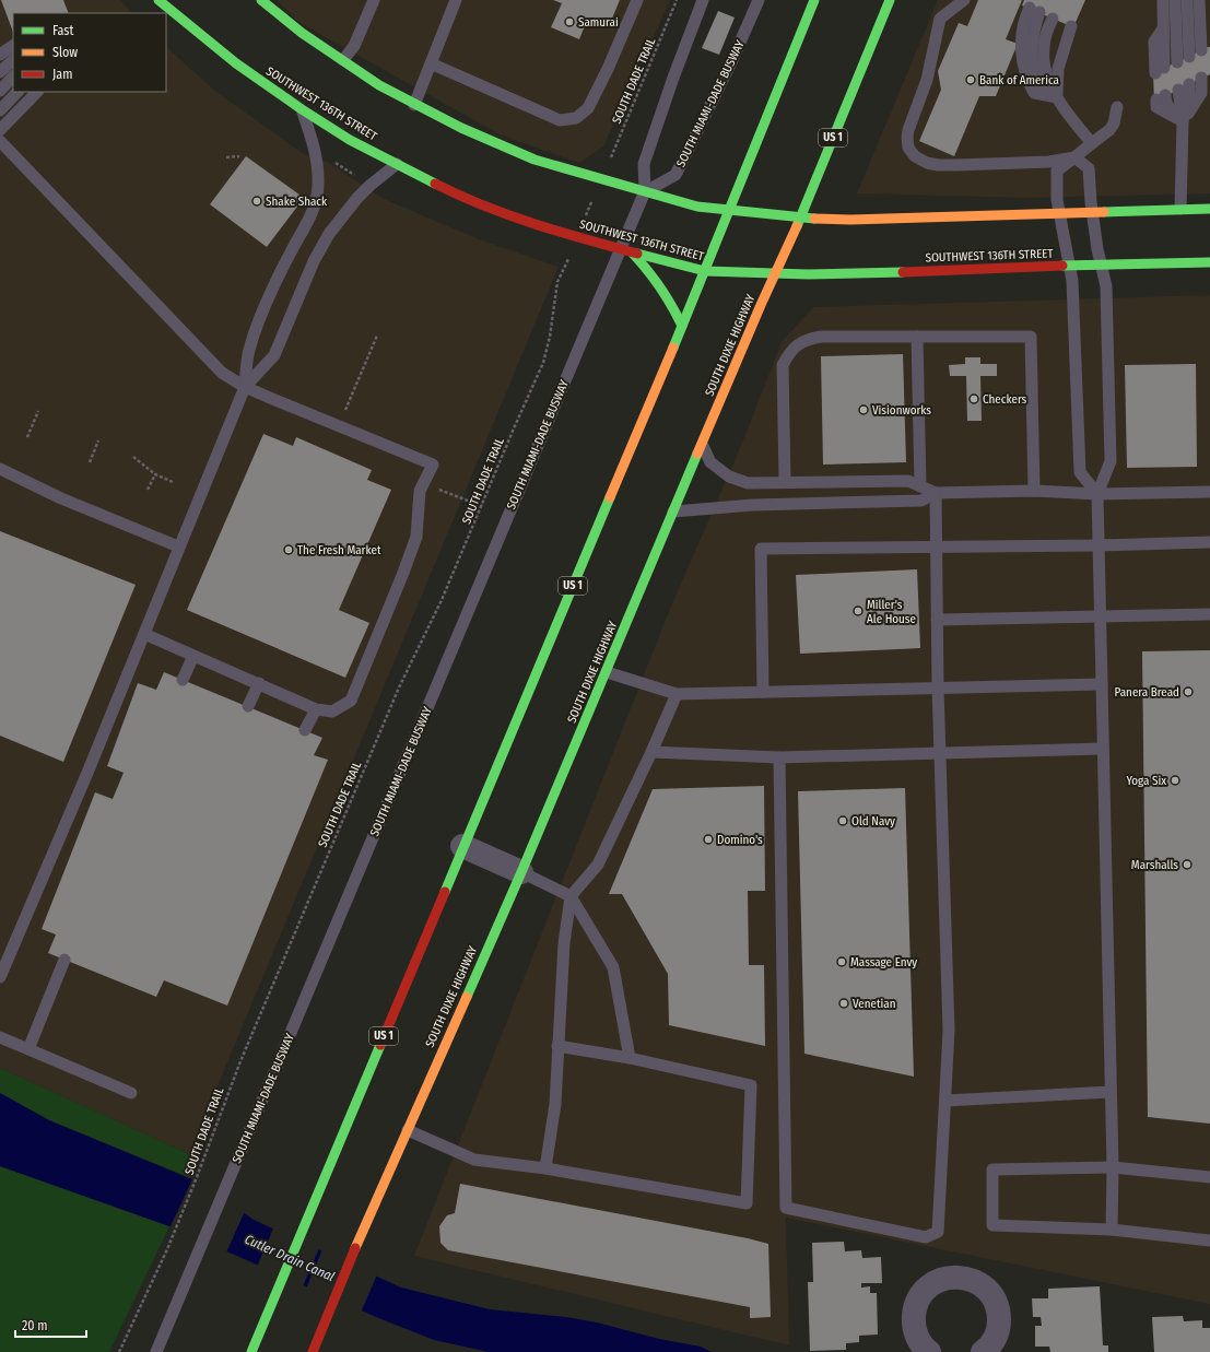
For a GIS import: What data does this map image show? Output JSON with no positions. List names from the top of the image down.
{
  "streets": {
    "main road": ["SOUTHWEST 136TH STREET", "US 1", "SOUTH DIXIE HIGHWAY"],
    "lane": ["SOUTH MIAMI-DADE BUSWAY"],
    "path": ["SOUTH DADE TRAIL"]
  },
  "crossings": [
    ["SOUTHWEST 136TH STREET", "SOUTH MIAMI-DADE BUSWAY"],
    ["SOUTHWEST 136TH STREET", "US 1"],
    ["SOUTHWEST 136TH STREET", "SOUTH DIXIE HIGHWAY"]
  ],
  "water": ["Cutler Drain Canal"],
  "places": [
    "Samurai",
    "Bank of America",
    "Shake Shack",
    "Checkers",
    "Visionworks",
    "The Fresh Market",
    "Miller's Ale House",
    "Panera Bread",
    "Yoga Six",
    "Old Navy",
    "Domino's",
    "Marshalls",
    "Massage Envy",
    "Venetian"
  ],
  "legend": ["Fast", "Slow", "Jam"],
  "scale_bar": "20 m"
}
